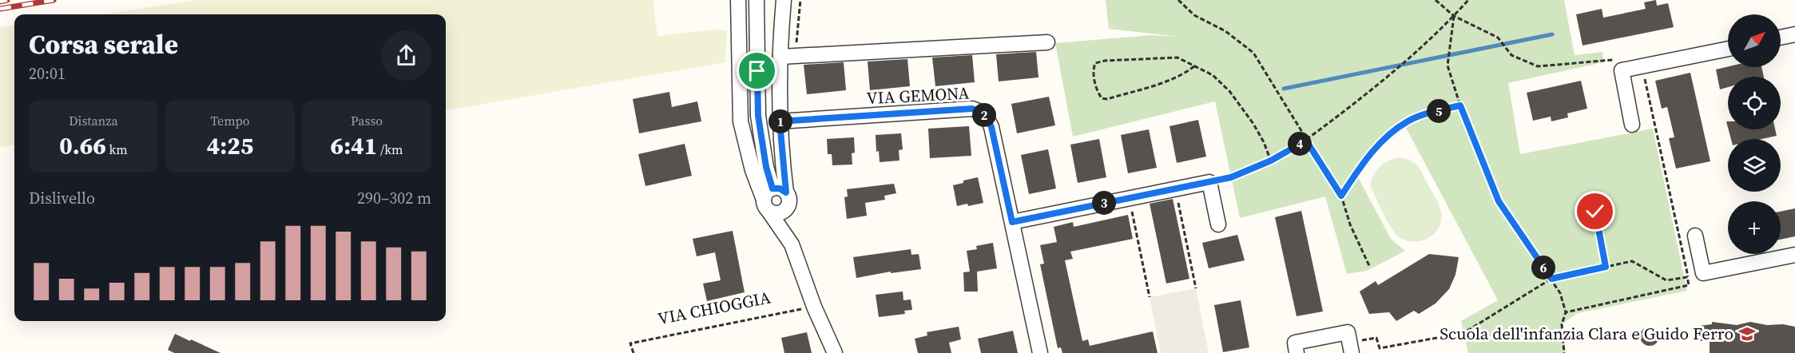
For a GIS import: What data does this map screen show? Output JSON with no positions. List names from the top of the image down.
{
  "streets": {
    "street": ["VIA GEMONA"],
    "path": ["VIA CHIOGGIA"]
  },
  "places": {
    "school or university": ["Scuola dell'infanzia Clara e Guido Ferro"]
  },
  "north": "top right",
  "page": {
    "map_buttons": "+",
    "heading": ["Corsa serale", "20:01"],
    "stats": [
      ["Distanza", "0.66 km"],
      ["Tempo", "4:25"],
      ["Passo", "6:41 /km"]
    ],
    "pins": [
      "5",
      "2",
      "1",
      "4",
      "3",
      "6"
    ],
    "chart": ["Dislivello", "290–302 m"]
  }
}
